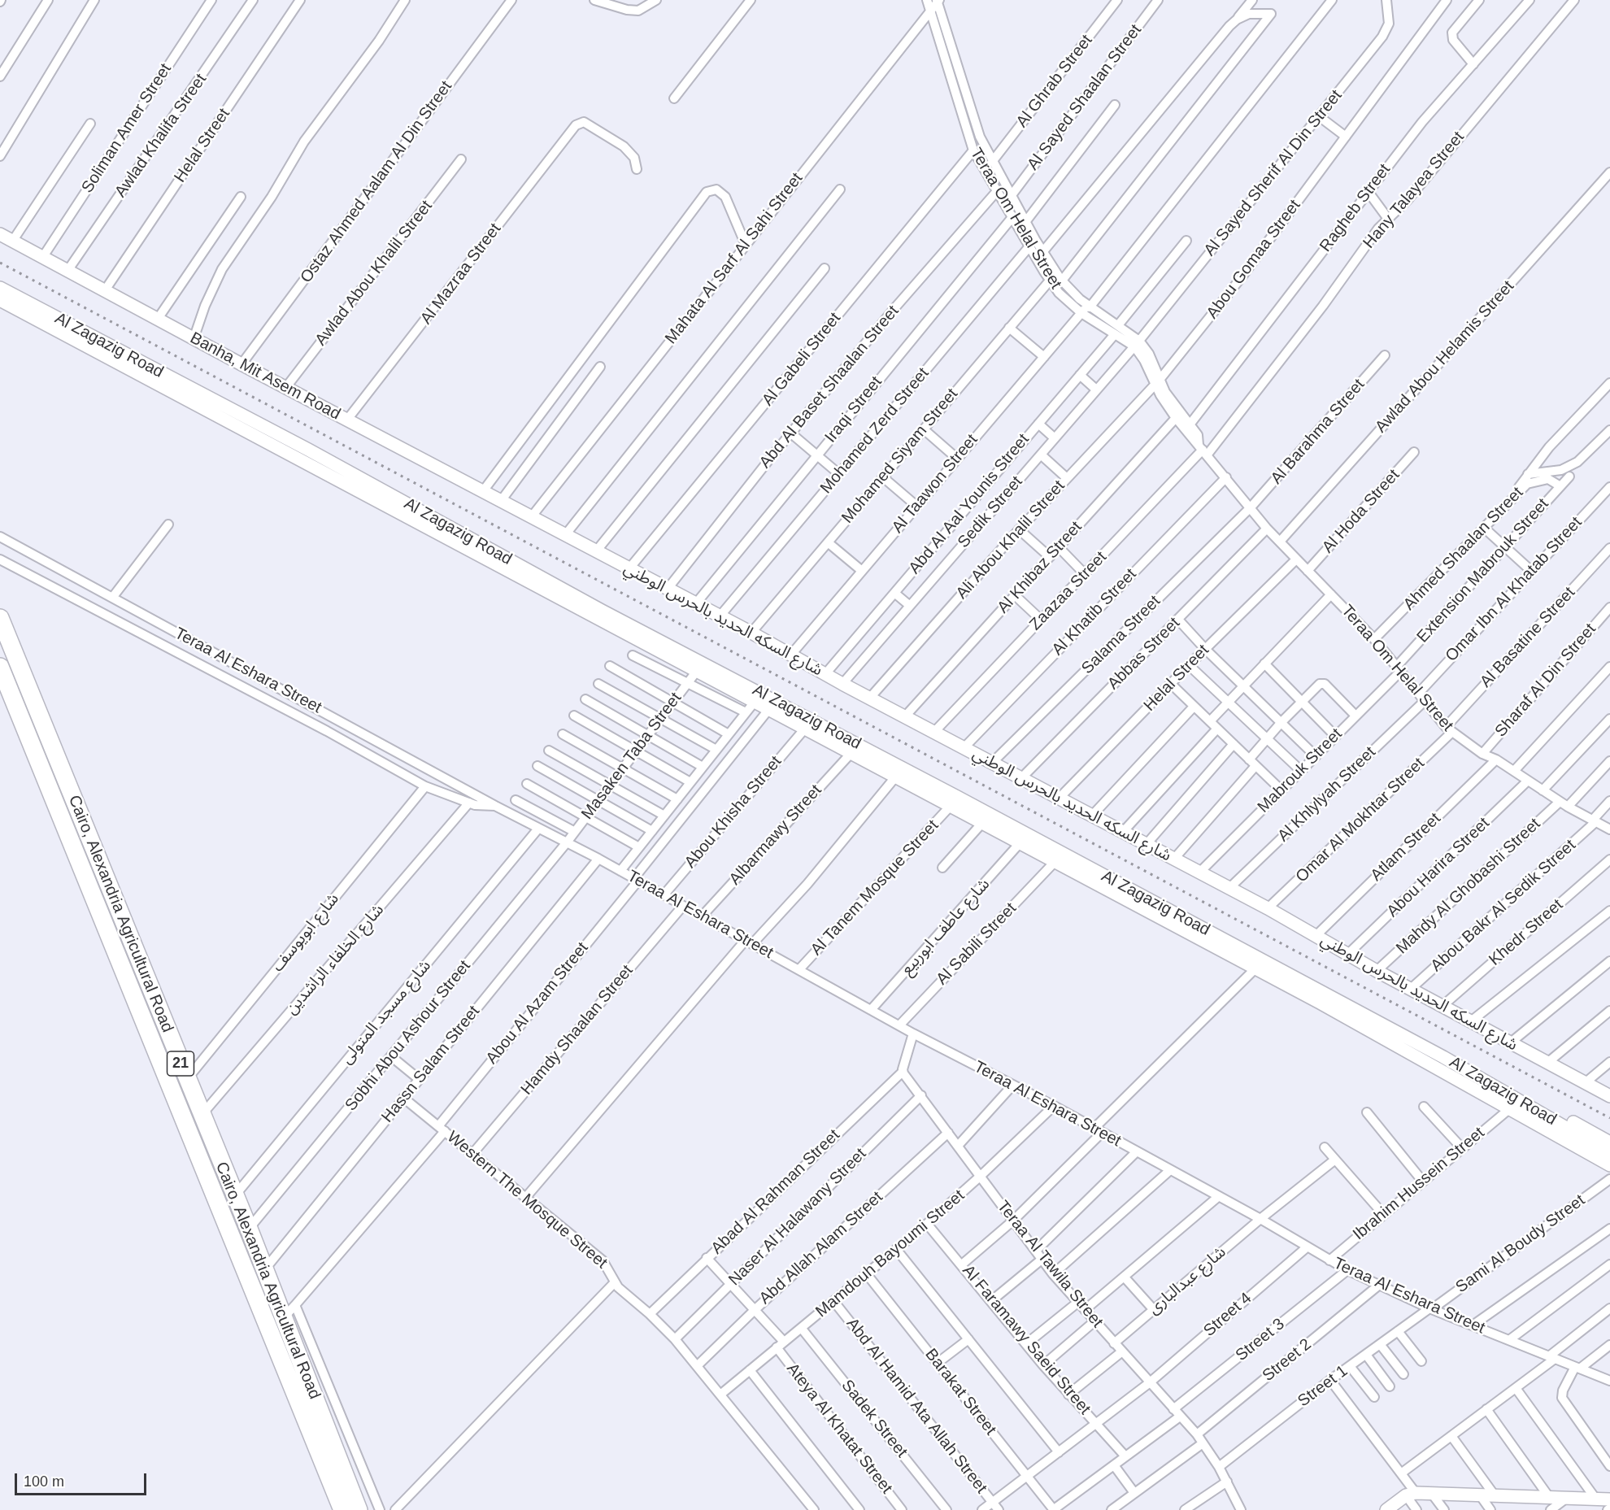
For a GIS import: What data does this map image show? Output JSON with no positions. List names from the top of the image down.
{
  "streets": {
    "highway": ["Cairo, Alexandria Agricultural Road", "21"],
    "main road": ["Al Zagazig Road", "Banha, Mit Asem Road", "شارع السكه الحديد بالحرس الوطني"],
    "street": [
      "Al Ghrab Street",
      "Al Sayed Shaalan Street",
      "Soliman Amer Street",
      "Awlad Khalifa Street",
      "Helal Street",
      "Al Sayed Sherif Al Din Street",
      "Ostaz Ahmed Aalam Al Din Street",
      "Hany Talayea Street",
      "Ragheb Street",
      "Teraa Om Helal Street",
      "Mahata Al Sarf Al Sahi Street",
      "Abou Gomaa Street",
      "Awlad Abou Khalil Street",
      "Al Mazraa Street",
      "Awlad Abou Helamis Street",
      "Al Gabeli Street",
      "Abd Al Baset Shaalan Street",
      "Iraqi Street",
      "Mohamed Zerd Street",
      "Al Barahma Street",
      "Mohamed Siyam Street",
      "Al Taawon Street",
      "Abd Al Aal Younis Street",
      "Al Hoda Street",
      "Sedik Street",
      "Ali Abou Khalil Street",
      "Ahmed Shaalan Street",
      "Al Khibaz Street",
      "Extension Mabrouk Street",
      "Omar Ibn Al Khatab Street",
      "Zaazaa Street",
      "Al Khatib Street",
      "Salama Street",
      "Al Basatine Street",
      "Abbas Street",
      "Teraa Al Eshara Street",
      "Sharaf Al Din Street",
      "Masaken Taba Street",
      "Mabrouk Street",
      "Al Khlylyah Street",
      "Abou Khisha Street",
      "Omar Al Mokhtar Street",
      "Albarmawy Street",
      "Atlam Street",
      "Abou Harira Street",
      "Mahdy Al Ghobashi Street",
      "Al Tanem Mosque Street",
      "Abou Bakr Al Sedik Street",
      "شارع عاطف ابوربيع",
      "شارع ابويوسف",
      "Khedr Street",
      "Al Sabili Street",
      "شارع الخلفاء الراشدين",
      "Abou Al Azam Street",
      "شارع مسجد المتولى",
      "Hamdy Shaalan Street",
      "Sobhi Abou Ashour Street",
      "Hassn Salam Street",
      "Ibrahim Hussein Street",
      "Abad Al Rahman Street",
      "Western The Mosque Street",
      "Naser Al Halawany Street",
      "Sami Al Boudy Street",
      "Abd Allah Alam Street",
      "Mamdouh Bayoumi Street",
      "Teraa Al Tawila Street",
      "شارع عبدالبارى",
      "Street 4",
      "Al Faramawy Saeid Street",
      "Street 3",
      "Street 2",
      "Street 1",
      "Barakat Street",
      "Abd Al Hamid Ata Allah Street",
      "Sadek Street",
      "Ateya Al Khatat Street"
    ]
  },
  "crossings": [
    ["Al Ghrab Street", "Teraa Om Helal Street"],
    ["Al Sayed Shaalan Street", "Teraa Om Helal Street"],
    ["Soliman Amer Street", "Banha, Mit Asem Road"],
    ["Awlad Khalifa Street", "Banha, Mit Asem Road"],
    ["Helal Street", "Teraa Om Helal Street"],
    ["Helal Street", "Banha, Mit Asem Road"],
    ["Helal Street", "شارع السكه الحديد بالحرس الوطني"],
    ["Al Sayed Sherif Al Din Street", "Teraa Om Helal Street"],
    ["Al Sayed Sherif Al Din Street", "Sedik Street"],
    ["Ostaz Ahmed Aalam Al Din Street", "Banha, Mit Asem Road"],
    ["Hany Talayea Street", "Teraa Om Helal Street"],
    ["Hany Talayea Street", "Zaazaa Street"],
    ["Ragheb Street", "Teraa Om Helal Street"],
    ["Teraa Om Helal Street", "Mahata Al Sarf Al Sahi Street"],
    ["Teraa Om Helal Street", "Abou Gomaa Street"],
    ["Teraa Om Helal Street", "Awlad Abou Helamis Street"],
    ["Teraa Om Helal Street", "Al Gabeli Street"],
    ["Teraa Om Helal Street", "Abd Al Baset Shaalan Street"],
    ["Teraa Om Helal Street", "Iraqi Street"],
    ["Teraa Om Helal Street", "Mohamed Zerd Street"],
    ["Teraa Om Helal Street", "Al Barahma Street"],
    ["Teraa Om Helal Street", "Mohamed Siyam Street"],
    ["Teraa Om Helal Street", "Al Taawon Street"],
    ["Teraa Om Helal Street", "Abd Al Aal Younis Street"],
    ["Teraa Om Helal Street", "Al Hoda Street"],
    ["Teraa Om Helal Street", "Sedik Street"],
    ["Teraa Om Helal Street", "Ali Abou Khalil Street"],
    ["Teraa Om Helal Street", "Ahmed Shaalan Street"],
    ["Teraa Om Helal Street", "Al Khibaz Street"],
    ["Teraa Om Helal Street", "Extension Mabrouk Street"],
    ["Teraa Om Helal Street", "Omar Ibn Al Khatab Street"],
    ["Teraa Om Helal Street", "Zaazaa Street"],
    ["Teraa Om Helal Street", "Al Khatib Street"],
    ["Teraa Om Helal Street", "Salama Street"],
    ["Teraa Om Helal Street", "Al Basatine Street"],
    ["Teraa Om Helal Street", "Abbas Street"],
    ["Teraa Om Helal Street", "Sharaf Al Din Street"],
    ["Teraa Om Helal Street", "Mabrouk Street"],
    ["Teraa Om Helal Street", "Al Khlylyah Street"],
    ["Teraa Om Helal Street", "Omar Al Mokhtar Street"],
    ["Teraa Om Helal Street", "Atlam Street"],
    ["Teraa Om Helal Street", "Abou Harira Street"],
    ["Teraa Om Helal Street", "Mahdy Al Ghobashi Street"],
    ["Teraa Om Helal Street", "Abou Bakr Al Sedik Street"],
    ["Mahata Al Sarf Al Sahi Street", "Banha, Mit Asem Road"],
    ["Mahata Al Sarf Al Sahi Street", "شارع السكه الحديد بالحرس الوطني"],
    ["Abou Gomaa Street", "Ali Abou Khalil Street"],
    ["Awlad Abou Khalil Street", "Banha, Mit Asem Road"],
    ["Al Mazraa Street", "Banha, Mit Asem Road"],
    ["Al Zagazig Road", "Masaken Taba Street"],
    ["Al Zagazig Road", "Abou Khisha Street"],
    ["Al Zagazig Road", "Albarmawy Street"],
    ["Al Zagazig Road", "Al Tanem Mosque Street"],
    ["Al Zagazig Road", "شارع عاطف ابوربيع"],
    ["Al Zagazig Road", "Al Sabili Street"],
    ["Al Zagazig Road", "Abou Al Azam Street"],
    ["Al Zagazig Road", "Ibrahim Hussein Street"],
    ["Al Gabeli Street", "شارع السكه الحديد بالحرس الوطني"],
    ["Banha, Mit Asem Road", "شارع السكه الحديد بالحرس الوطني"],
    ["Abd Al Baset Shaalan Street", "شارع السكه الحديد بالحرس الوطني"],
    ["Iraqi Street", "شارع السكه الحديد بالحرس الوطني"],
    ["Mohamed Zerd Street", "شارع السكه الحديد بالحرس الوطني"],
    ["Al Barahma Street", "Salama Street"],
    ["Mohamed Siyam Street", "شارع السكه الحديد بالحرس الوطني"],
    ["Al Taawon Street", "شارع السكه الحديد بالحرس الوطني"],
    ["Abd Al Aal Younis Street", "شارع السكه الحديد بالحرس الوطني"],
    ["Sedik Street", "شارع السكه الحديد بالحرس الوطني"],
    ["Ali Abou Khalil Street", "شارع السكه الحديد بالحرس الوطني"],
    ["Ahmed Shaalan Street", "Extension Mabrouk Street"],
    ["Al Khibaz Street", "شارع السكه الحديد بالحرس الوطني"],
    ["Extension Mabrouk Street", "Mabrouk Street"],
    ["Zaazaa Street", "شارع السكه الحديد بالحرس الوطني"],
    ["Al Khatib Street", "شارع السكه الحديد بالحرس الوطني"],
    ["شارع السكه الحديد بالحرس الوطني", "Salama Street"],
    ["شارع السكه الحديد بالحرس الوطني", "Abbas Street"],
    ["شارع السكه الحديد بالحرس الوطني", "Mabrouk Street"],
    ["شارع السكه الحديد بالحرس الوطني", "Al Khlylyah Street"],
    ["شارع السكه الحديد بالحرس الوطني", "Omar Al Mokhtar Street"],
    ["شارع السكه الحديد بالحرس الوطني", "Atlam Street"],
    ["شارع السكه الحديد بالحرس الوطني", "Abou Harira Street"],
    ["شارع السكه الحديد بالحرس الوطني", "Mahdy Al Ghobashi Street"],
    ["شارع السكه الحديد بالحرس الوطني", "Abou Bakr Al Sedik Street"],
    ["شارع السكه الحديد بالحرس الوطني", "Khedr Street"],
    ["Al Basatine Street", "Omar Al Mokhtar Street"],
    ["Teraa Al Eshara Street", "Masaken Taba Street"],
    ["Teraa Al Eshara Street", "Abou Khisha Street"],
    ["Teraa Al Eshara Street", "Albarmawy Street"],
    ["Teraa Al Eshara Street", "Al Tanem Mosque Street"],
    ["Teraa Al Eshara Street", "شارع عاطف ابوربيع"],
    ["Teraa Al Eshara Street", "شارع ابويوسف"],
    ["Teraa Al Eshara Street", "Al Sabili Street"],
    ["Teraa Al Eshara Street", "شارع الخلفاء الراشدين"],
    ["Teraa Al Eshara Street", "Abou Al Azam Street"],
    ["Teraa Al Eshara Street", "شارع مسجد المتولى"],
    ["Teraa Al Eshara Street", "Hamdy Shaalan Street"],
    ["Teraa Al Eshara Street", "Sobhi Abou Ashour Street"],
    ["Teraa Al Eshara Street", "Hassn Salam Street"],
    ["Teraa Al Eshara Street", "Ibrahim Hussein Street"],
    ["Teraa Al Eshara Street", "Sami Al Boudy Street"],
    ["Teraa Al Eshara Street", "Mamdouh Bayoumi Street"],
    ["Teraa Al Eshara Street", "شارع عبدالبارى"],
    ["Teraa Al Eshara Street", "Street 4"],
    ["Teraa Al Eshara Street", "Street 3"],
    ["Teraa Al Eshara Street", "Street 2"],
    ["Teraa Al Eshara Street", "Street 1"],
    ["Masaken Taba Street", "Sobhi Abou Ashour Street"],
    ["Cairo, Alexandria Agricultural Road", "شارع ابويوسف"],
    ["Cairo, Alexandria Agricultural Road", "شارع الخلفاء الراشدين"],
    ["Cairo, Alexandria Agricultural Road", "Abou Al Azam Street"],
    ["Cairo, Alexandria Agricultural Road", "شارع مسجد المتولى"],
    ["Cairo, Alexandria Agricultural Road", "Sobhi Abou Ashour Street"],
    ["Cairo, Alexandria Agricultural Road", "Hassn Salam Street"],
    ["Abou Al Azam Street", "Western The Mosque Street"],
    ["Hamdy Shaalan Street", "Western The Mosque Street"],
    ["Hassn Salam Street", "Western The Mosque Street"],
    ["Abad Al Rahman Street", "Western The Mosque Street"],
    ["Abad Al Rahman Street", "Teraa Al Tawila Street"],
    ["Abad Al Rahman Street", "Ateya Al Khatat Street"],
    ["Western The Mosque Street", "Naser Al Halawany Street"],
    ["Western The Mosque Street", "Abd Allah Alam Street"],
    ["Western The Mosque Street", "Mamdouh Bayoumi Street"],
    ["Naser Al Halawany Street", "Teraa Al Tawila Street"],
    ["Naser Al Halawany Street", "Ateya Al Khatat Street"],
    ["Sami Al Boudy Street", "Street 1"],
    ["Abd Allah Alam Street", "Teraa Al Tawila Street"],
    ["Abd Allah Alam Street", "Ateya Al Khatat Street"],
    ["Mamdouh Bayoumi Street", "Teraa Al Tawila Street"],
    ["Mamdouh Bayoumi Street", "Al Faramawy Saeid Street"],
    ["Mamdouh Bayoumi Street", "Barakat Street"],
    ["Mamdouh Bayoumi Street", "Abd Al Hamid Ata Allah Street"],
    ["Mamdouh Bayoumi Street", "Sadek Street"],
    ["Mamdouh Bayoumi Street", "Ateya Al Khatat Street"],
    ["Teraa Al Tawila Street", "شارع عبدالبارى"],
    ["Teraa Al Tawila Street", "Street 4"],
    ["Teraa Al Tawila Street", "Street 3"],
    ["Teraa Al Tawila Street", "Street 2"],
    ["Teraa Al Tawila Street", "Street 1"],
    ["Street 4", "Al Faramawy Saeid Street"],
    ["Street 4", "Barakat Street"],
    ["Street 4", "Abd Al Hamid Ata Allah Street"]
  ],
  "scale_bar": "100 m"
}
